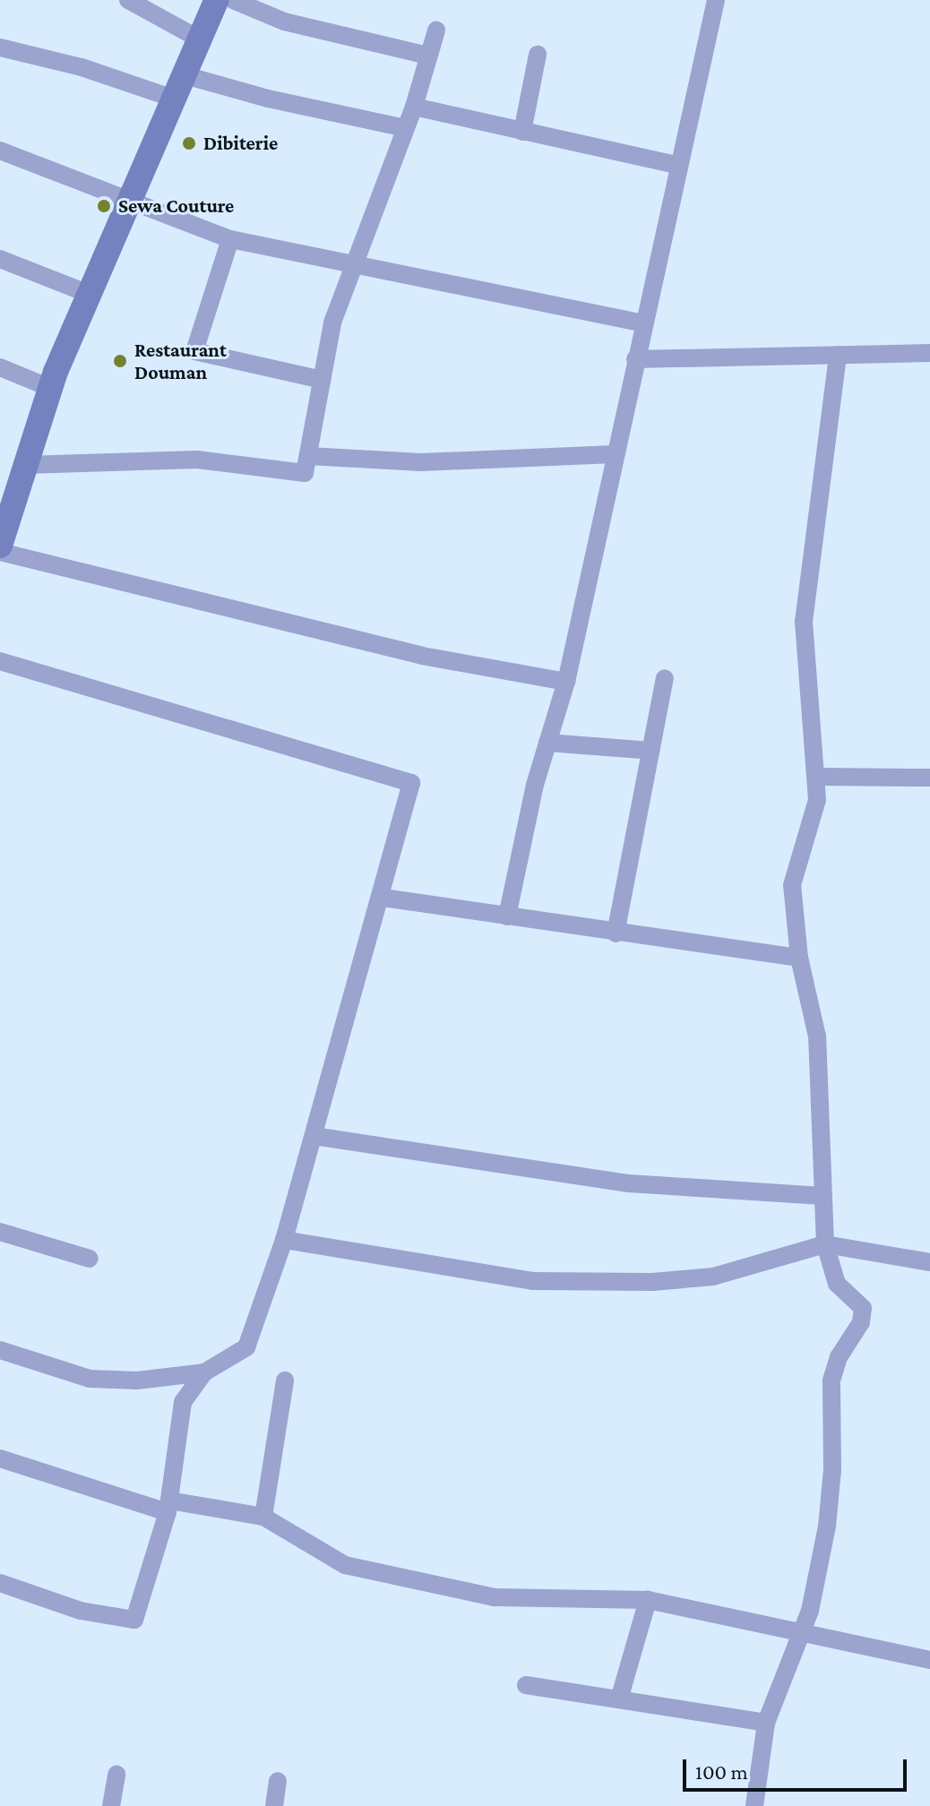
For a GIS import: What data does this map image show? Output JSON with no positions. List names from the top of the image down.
{
  "places": ["Dibiterie", "Sewa Couture", "Restaurant Douman"],
  "scale_bar": "100 m"
}
